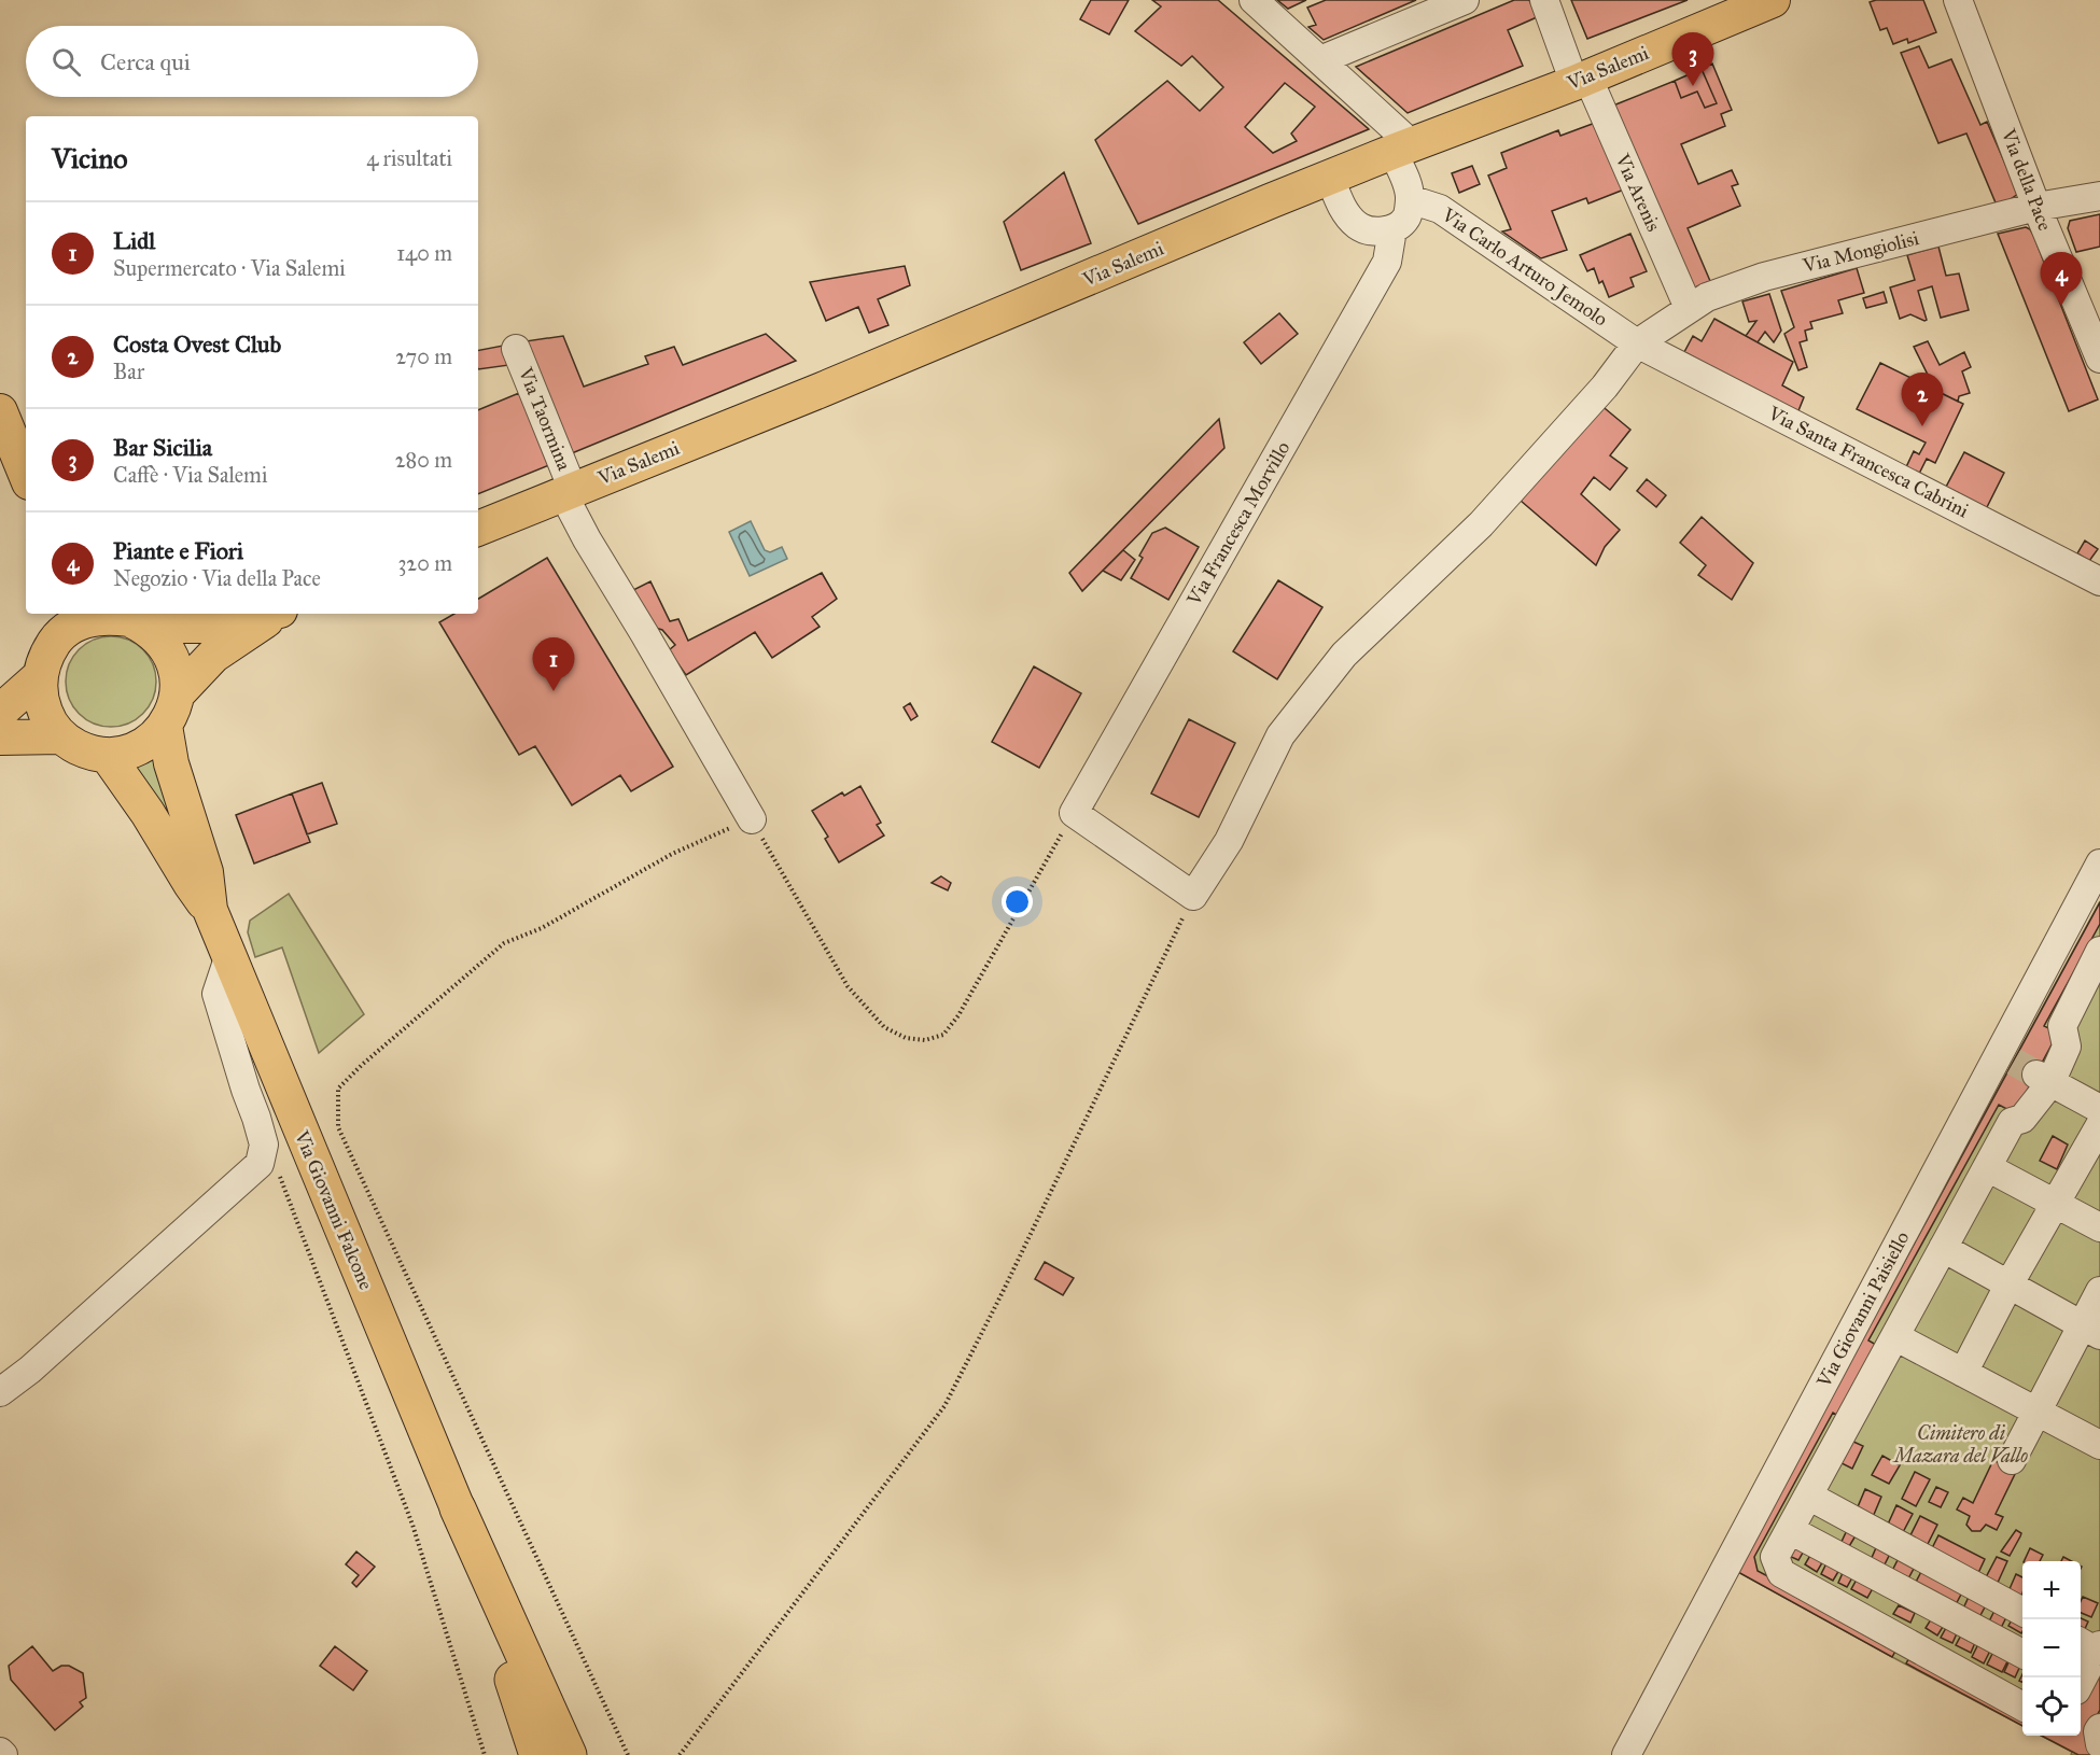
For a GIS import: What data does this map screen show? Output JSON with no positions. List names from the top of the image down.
{
  "streets": {
    "main road": ["Via Salemi", "Via Giovanni Falcone"],
    "street": [
      "Via della Pace",
      "Via Arenis",
      "Via Mongiolisi",
      "Via Carlo Arturo Jemolo",
      "Via Taormina",
      "Via Santa Francesca Cabrini",
      "Via Francesca Morvillo",
      "Via Giovanni Paisiello"
    ]
  },
  "crossings": [
    ["Via Salemi", "Via Arenis"],
    ["Via Salemi", "Via Taormina"],
    ["Via della Pace", "Via Mongiolisi"],
    ["Via Arenis", "Via Mongiolisi"],
    ["Via Mongiolisi", "Via Carlo Arturo Jemolo"],
    ["Via Mongiolisi", "Via Santa Francesca Cabrini"],
    ["Via Carlo Arturo Jemolo", "Via Santa Francesca Cabrini"]
  ],
  "parks": ["Cimitero di Mazara del Vallo"],
  "page": {
    "search": "Cerca qui",
    "pins": [
      "3",
      "4",
      "2",
      "1"
    ],
    "heading": ["Vicino", "4 risultati"],
    "list": [
      {
        "mark": "1",
        "name": "Lidl",
        "note": "Supermercato · Via Salemi",
        "value": "140 m"
      },
      {
        "mark": "2",
        "name": "Costa Ovest Club",
        "note": "Bar",
        "value": "270 m"
      },
      {
        "mark": "3",
        "name": "Bar Sicilia",
        "note": "Caffè · Via Salemi",
        "value": "280 m"
      },
      {
        "mark": "4",
        "name": "Piante e Fiori",
        "note": "Negozio · Via della Pace",
        "value": "320 m"
      }
    ],
    "map_buttons": ["+", "−"]
  }
}
